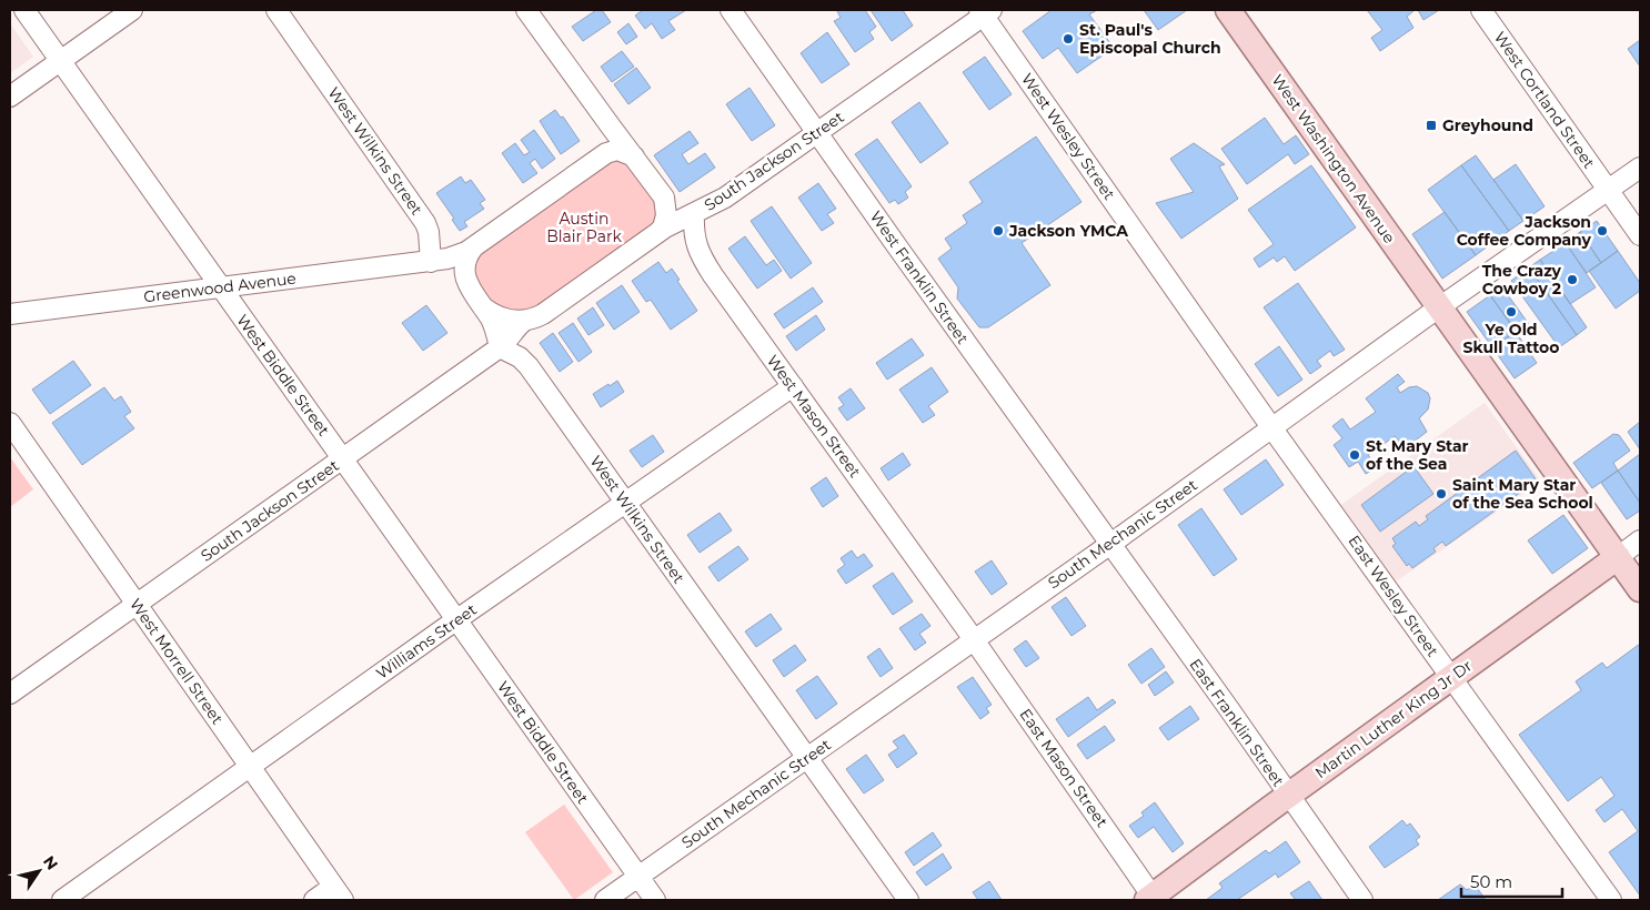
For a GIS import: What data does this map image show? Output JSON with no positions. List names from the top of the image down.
{
  "streets": {
    "main road": ["West Washington Avenue", "Martin Luther King Jr Dr"],
    "street": [
      "West Cortland Street",
      "West Wesley Street",
      "West Wilkins Street",
      "South Jackson Street",
      "West Franklin Street",
      "Greenwood Avenue",
      "West Biddle Street",
      "West Mason Street",
      "South Mechanic Street",
      "East Wesley Street",
      "Williams Street",
      "West Morrell Street",
      "East Franklin Street",
      "East Mason Street"
    ]
  },
  "crossings": [
    ["West Cortland Street", "South Mechanic Street"],
    ["West Wesley Street", "South Jackson Street"],
    ["West Wesley Street", "South Mechanic Street"],
    ["West Wesley Street", "East Wesley Street"],
    ["West Wilkins Street", "South Jackson Street"],
    ["West Wilkins Street", "Greenwood Avenue"],
    ["West Wilkins Street", "South Mechanic Street"],
    ["West Wilkins Street", "Williams Street"],
    ["West Washington Avenue", "South Mechanic Street"],
    ["West Washington Avenue", "Martin Luther King Jr Dr"],
    ["South Jackson Street", "West Franklin Street"],
    ["South Jackson Street", "West Biddle Street"],
    ["South Jackson Street", "West Mason Street"],
    ["South Jackson Street", "West Morrell Street"],
    ["West Franklin Street", "South Mechanic Street"],
    ["West Franklin Street", "East Franklin Street"],
    ["Greenwood Avenue", "West Biddle Street"],
    ["West Biddle Street", "South Mechanic Street"],
    ["West Biddle Street", "Williams Street"],
    ["West Mason Street", "South Mechanic Street"],
    ["West Mason Street", "Williams Street"],
    ["West Mason Street", "East Mason Street"],
    ["South Mechanic Street", "East Wesley Street"],
    ["South Mechanic Street", "East Franklin Street"],
    ["South Mechanic Street", "East Mason Street"],
    ["East Wesley Street", "Martin Luther King Jr Dr"],
    ["Williams Street", "West Morrell Street"],
    ["Martin Luther King Jr Dr", "East Franklin Street"],
    ["Martin Luther King Jr Dr", "East Mason Street"]
  ],
  "parks": ["Austin Blair Park"],
  "places": {
    "other": [
      "St. Paul's Episcopal Church",
      "Jackson YMCA",
      "Jackson Coffee Company",
      "The Crazy Cowboy 2",
      "Ye Old Skull Tattoo",
      "St. Mary Star of the Sea",
      "Saint Mary Star of the Sea School"
    ],
    "transit": ["Greyhound"]
  },
  "scale_bar": "50 m",
  "north": "top right"
}
